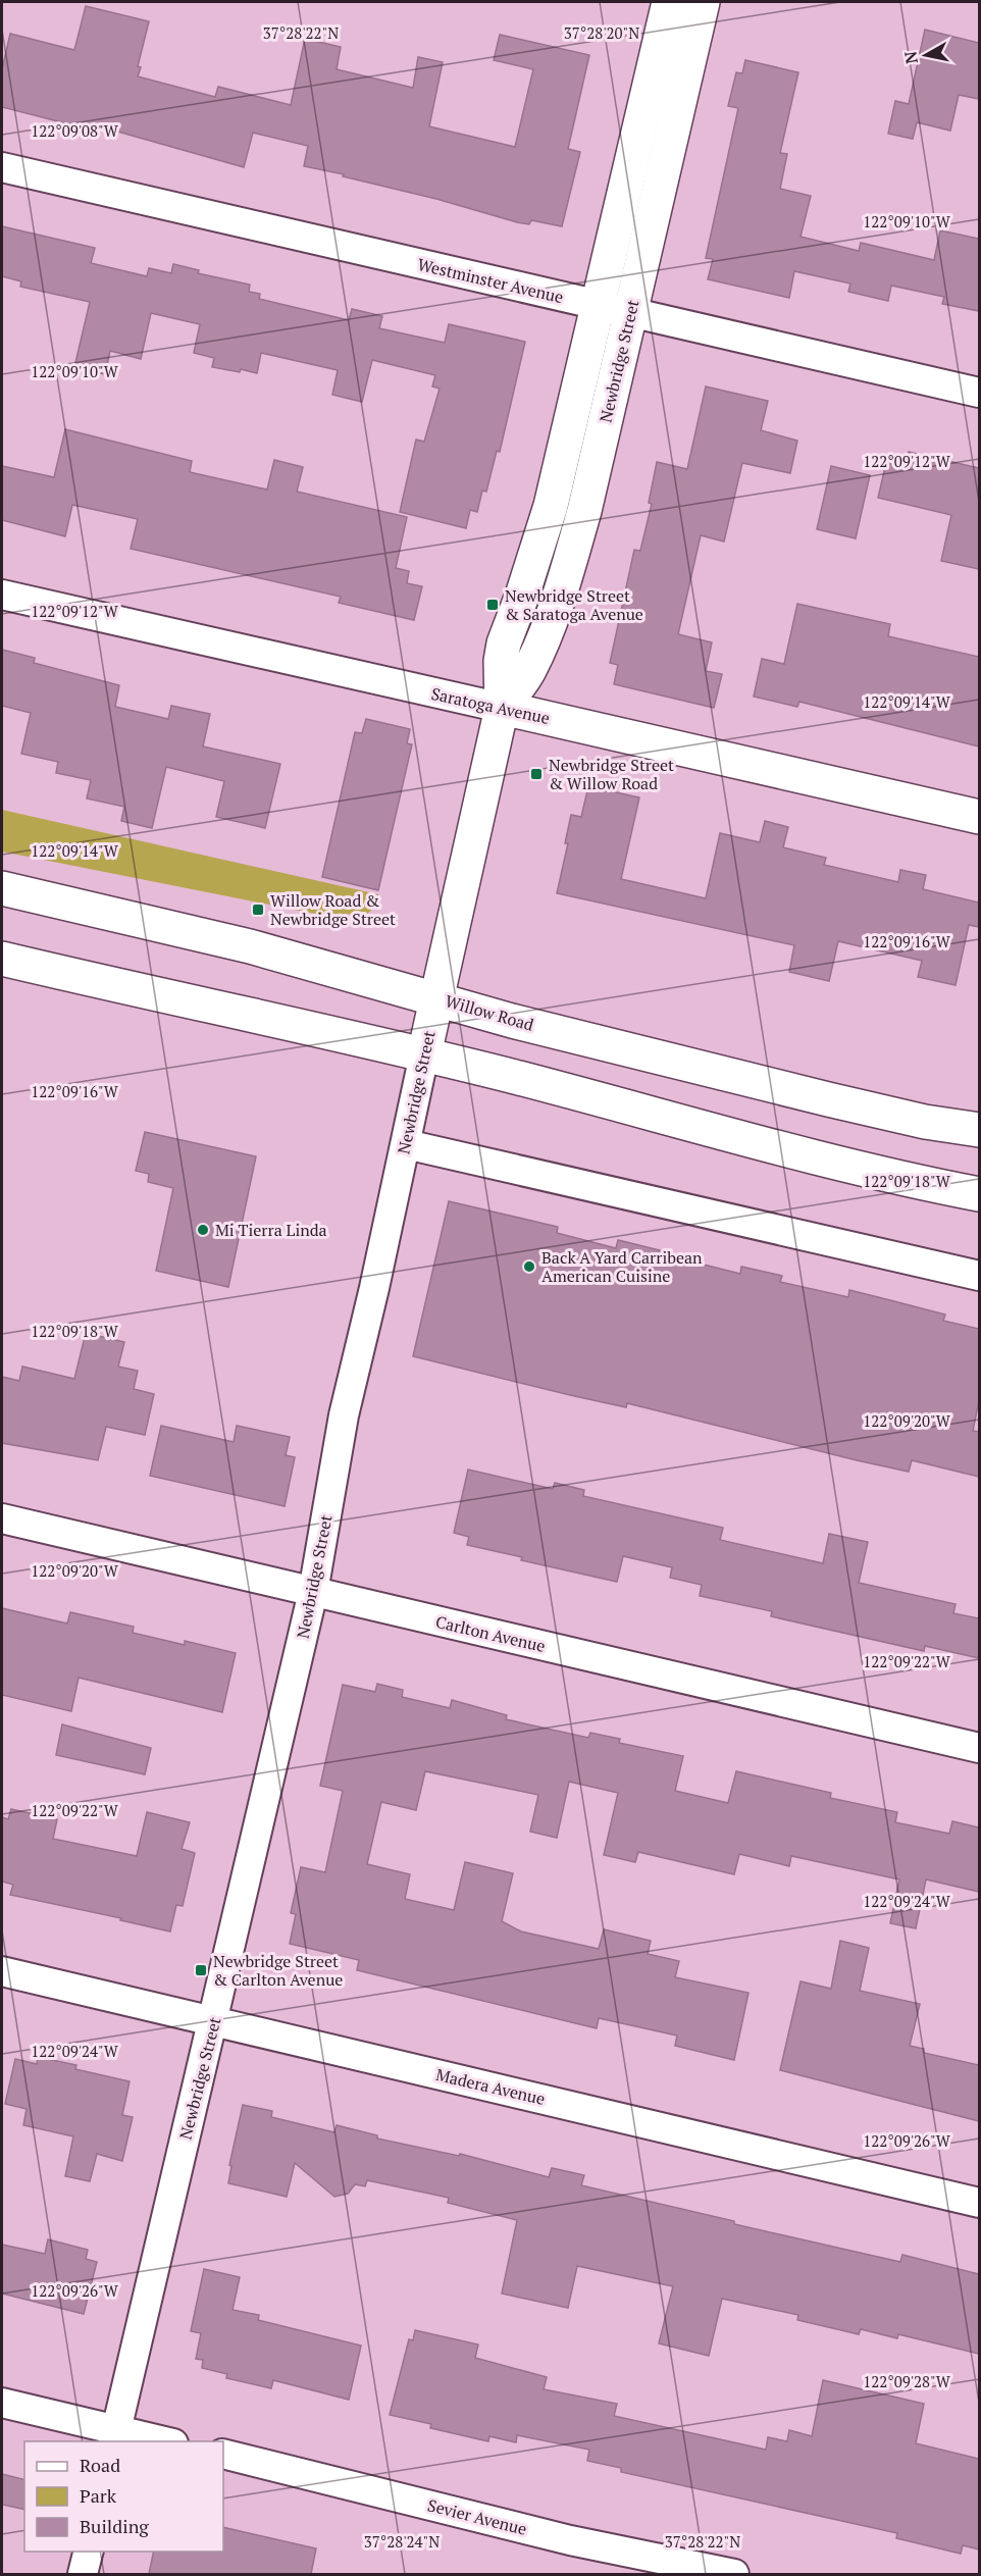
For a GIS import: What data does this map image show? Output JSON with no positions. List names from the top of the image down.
{
  "streets": {
    "main road": ["Newbridge Street", "Saratoga Avenue", "Willow Road"],
    "street": [
      "Westminster Avenue",
      "Carlton Avenue",
      "Madera Avenue",
      "Sevier Avenue"
    ]
  },
  "crossings": [
    ["Westminster Avenue", "Newbridge Street"],
    ["Newbridge Street", "Saratoga Avenue"],
    ["Newbridge Street", "Willow Road"],
    ["Newbridge Street", "Carlton Avenue"],
    ["Newbridge Street", "Madera Avenue"]
  ],
  "places": {
    "transit": [
      "Newbridge Street & Saratoga Avenue",
      "Newbridge Street & Willow Road",
      "Willow Road & Newbridge Street",
      "Newbridge Street & Carlton Avenue"
    ],
    "other": ["Mi Tierra Linda", "Back A Yard Carribean American Cuisine"]
  },
  "legend": ["Road", "Park", "Building"],
  "north": "left",
  "coordinates": [
    "37°28'20\"N",
    "37°28'22\"N",
    "122°09'08\"W",
    "122°09'10\"W",
    "122°09'12\"W",
    "122°09'14\"W",
    "122°09'16\"W",
    "122°09'18\"W",
    "122°09'20\"W",
    "122°09'22\"W",
    "122°09'24\"W",
    "122°09'26\"W",
    "122°09'28\"W",
    "37°28'24\"N"
  ]
}
